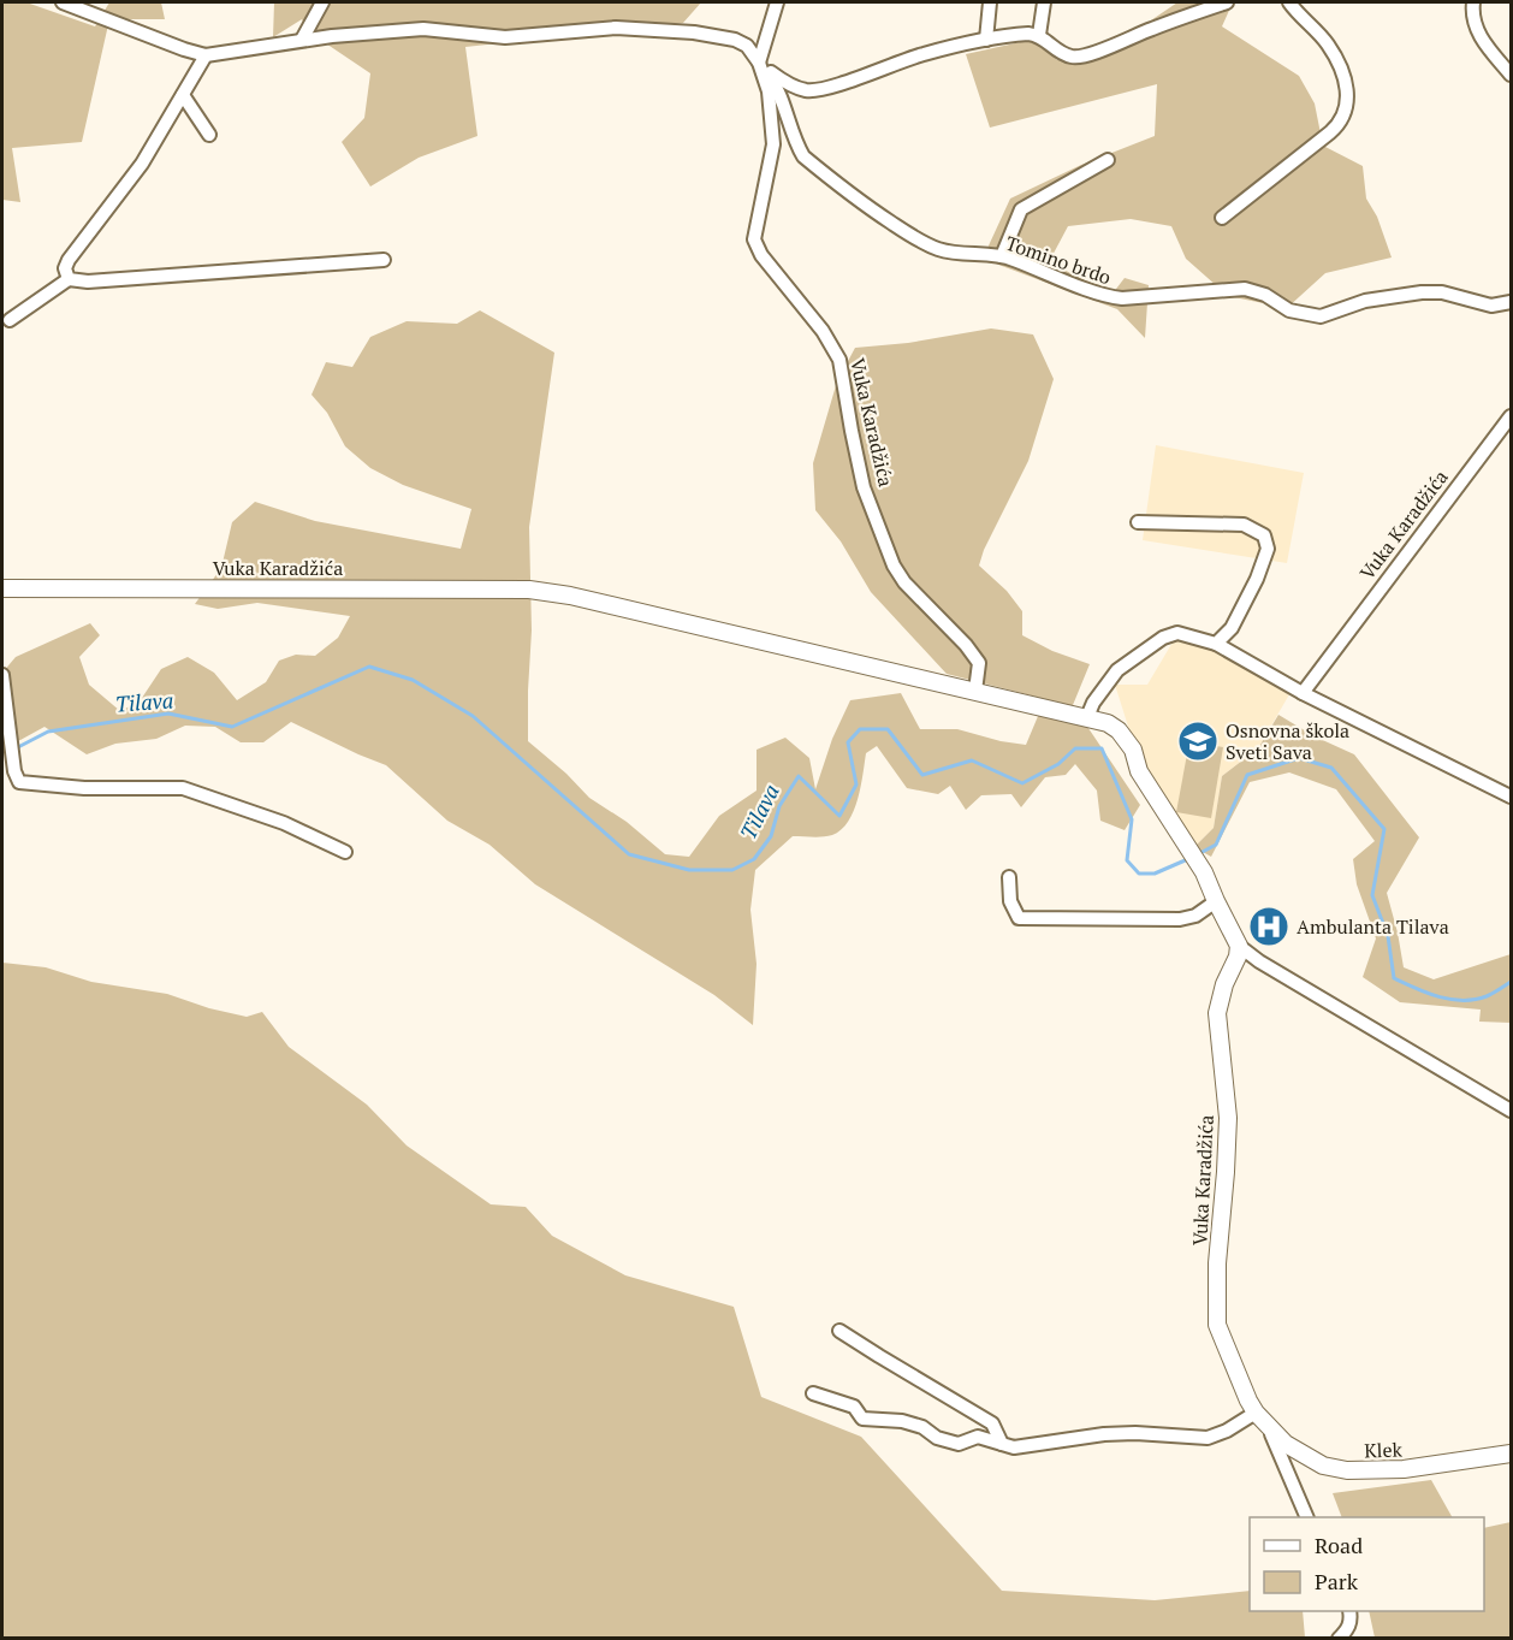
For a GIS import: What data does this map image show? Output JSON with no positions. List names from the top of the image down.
{
  "streets": {
    "street": ["Tomino brdo", "Vuka Karadžića", "Klek"]
  },
  "crossings": [
    ["Tomino brdo", "Vuka Karadžića"],
    ["Vuka Karadžića", "Klek"]
  ],
  "water": ["Tilava"],
  "places": {
    "school or university": ["Osnovna škola Sveti Sava"],
    "hospital": ["Ambulanta Tilava"]
  },
  "legend": ["Road", "Park"]
}
